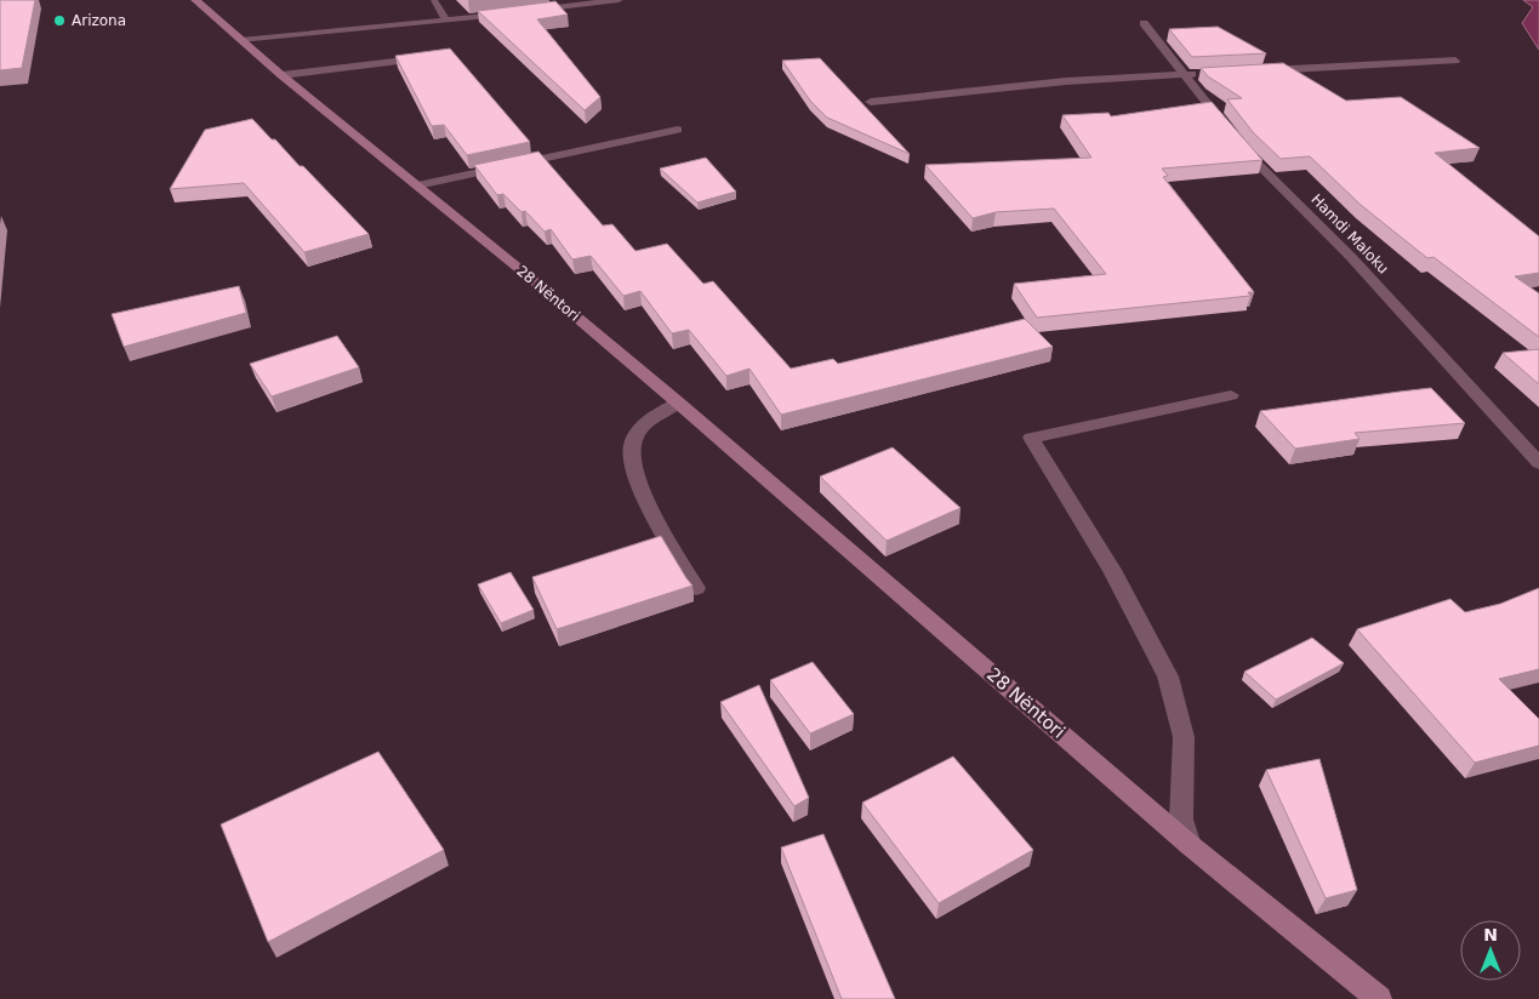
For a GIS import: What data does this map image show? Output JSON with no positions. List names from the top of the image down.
{
  "streets": {
    "main road": ["28 Nëntori"],
    "street": ["Hamdi Maloku"]
  },
  "places": ["Arizona"],
  "north": "top"
}
